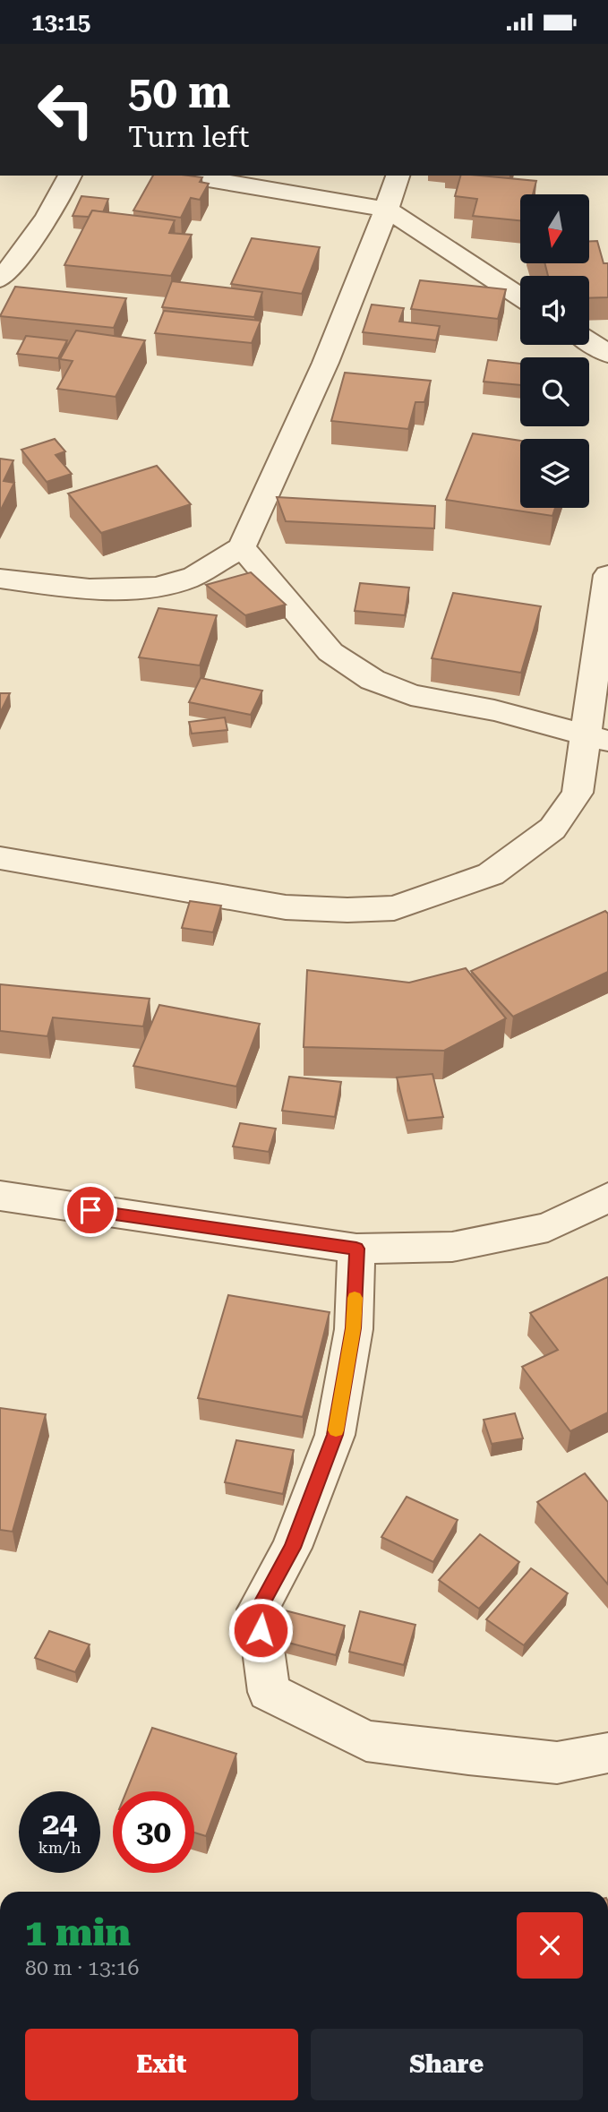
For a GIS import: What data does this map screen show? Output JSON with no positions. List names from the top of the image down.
{
  "north": "bottom",
  "page": {
    "status": "13:15",
    "turn": ["50 m", "Turn left"],
    "speed": "24 km/h",
    "limit": "30",
    "heading": ["1 min", "80 m · 13:16"],
    "buttons": ["Exit", "Share"]
  }
}
